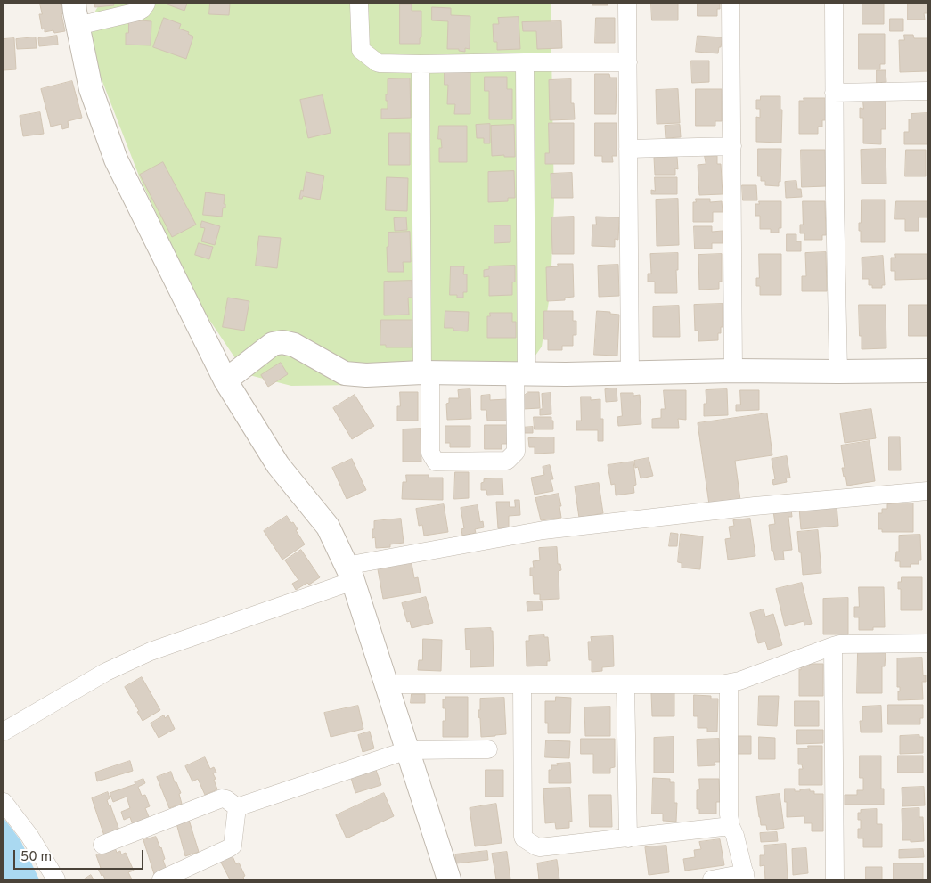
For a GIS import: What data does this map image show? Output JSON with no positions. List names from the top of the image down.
{
  "scale_bar": "50 m"
}
